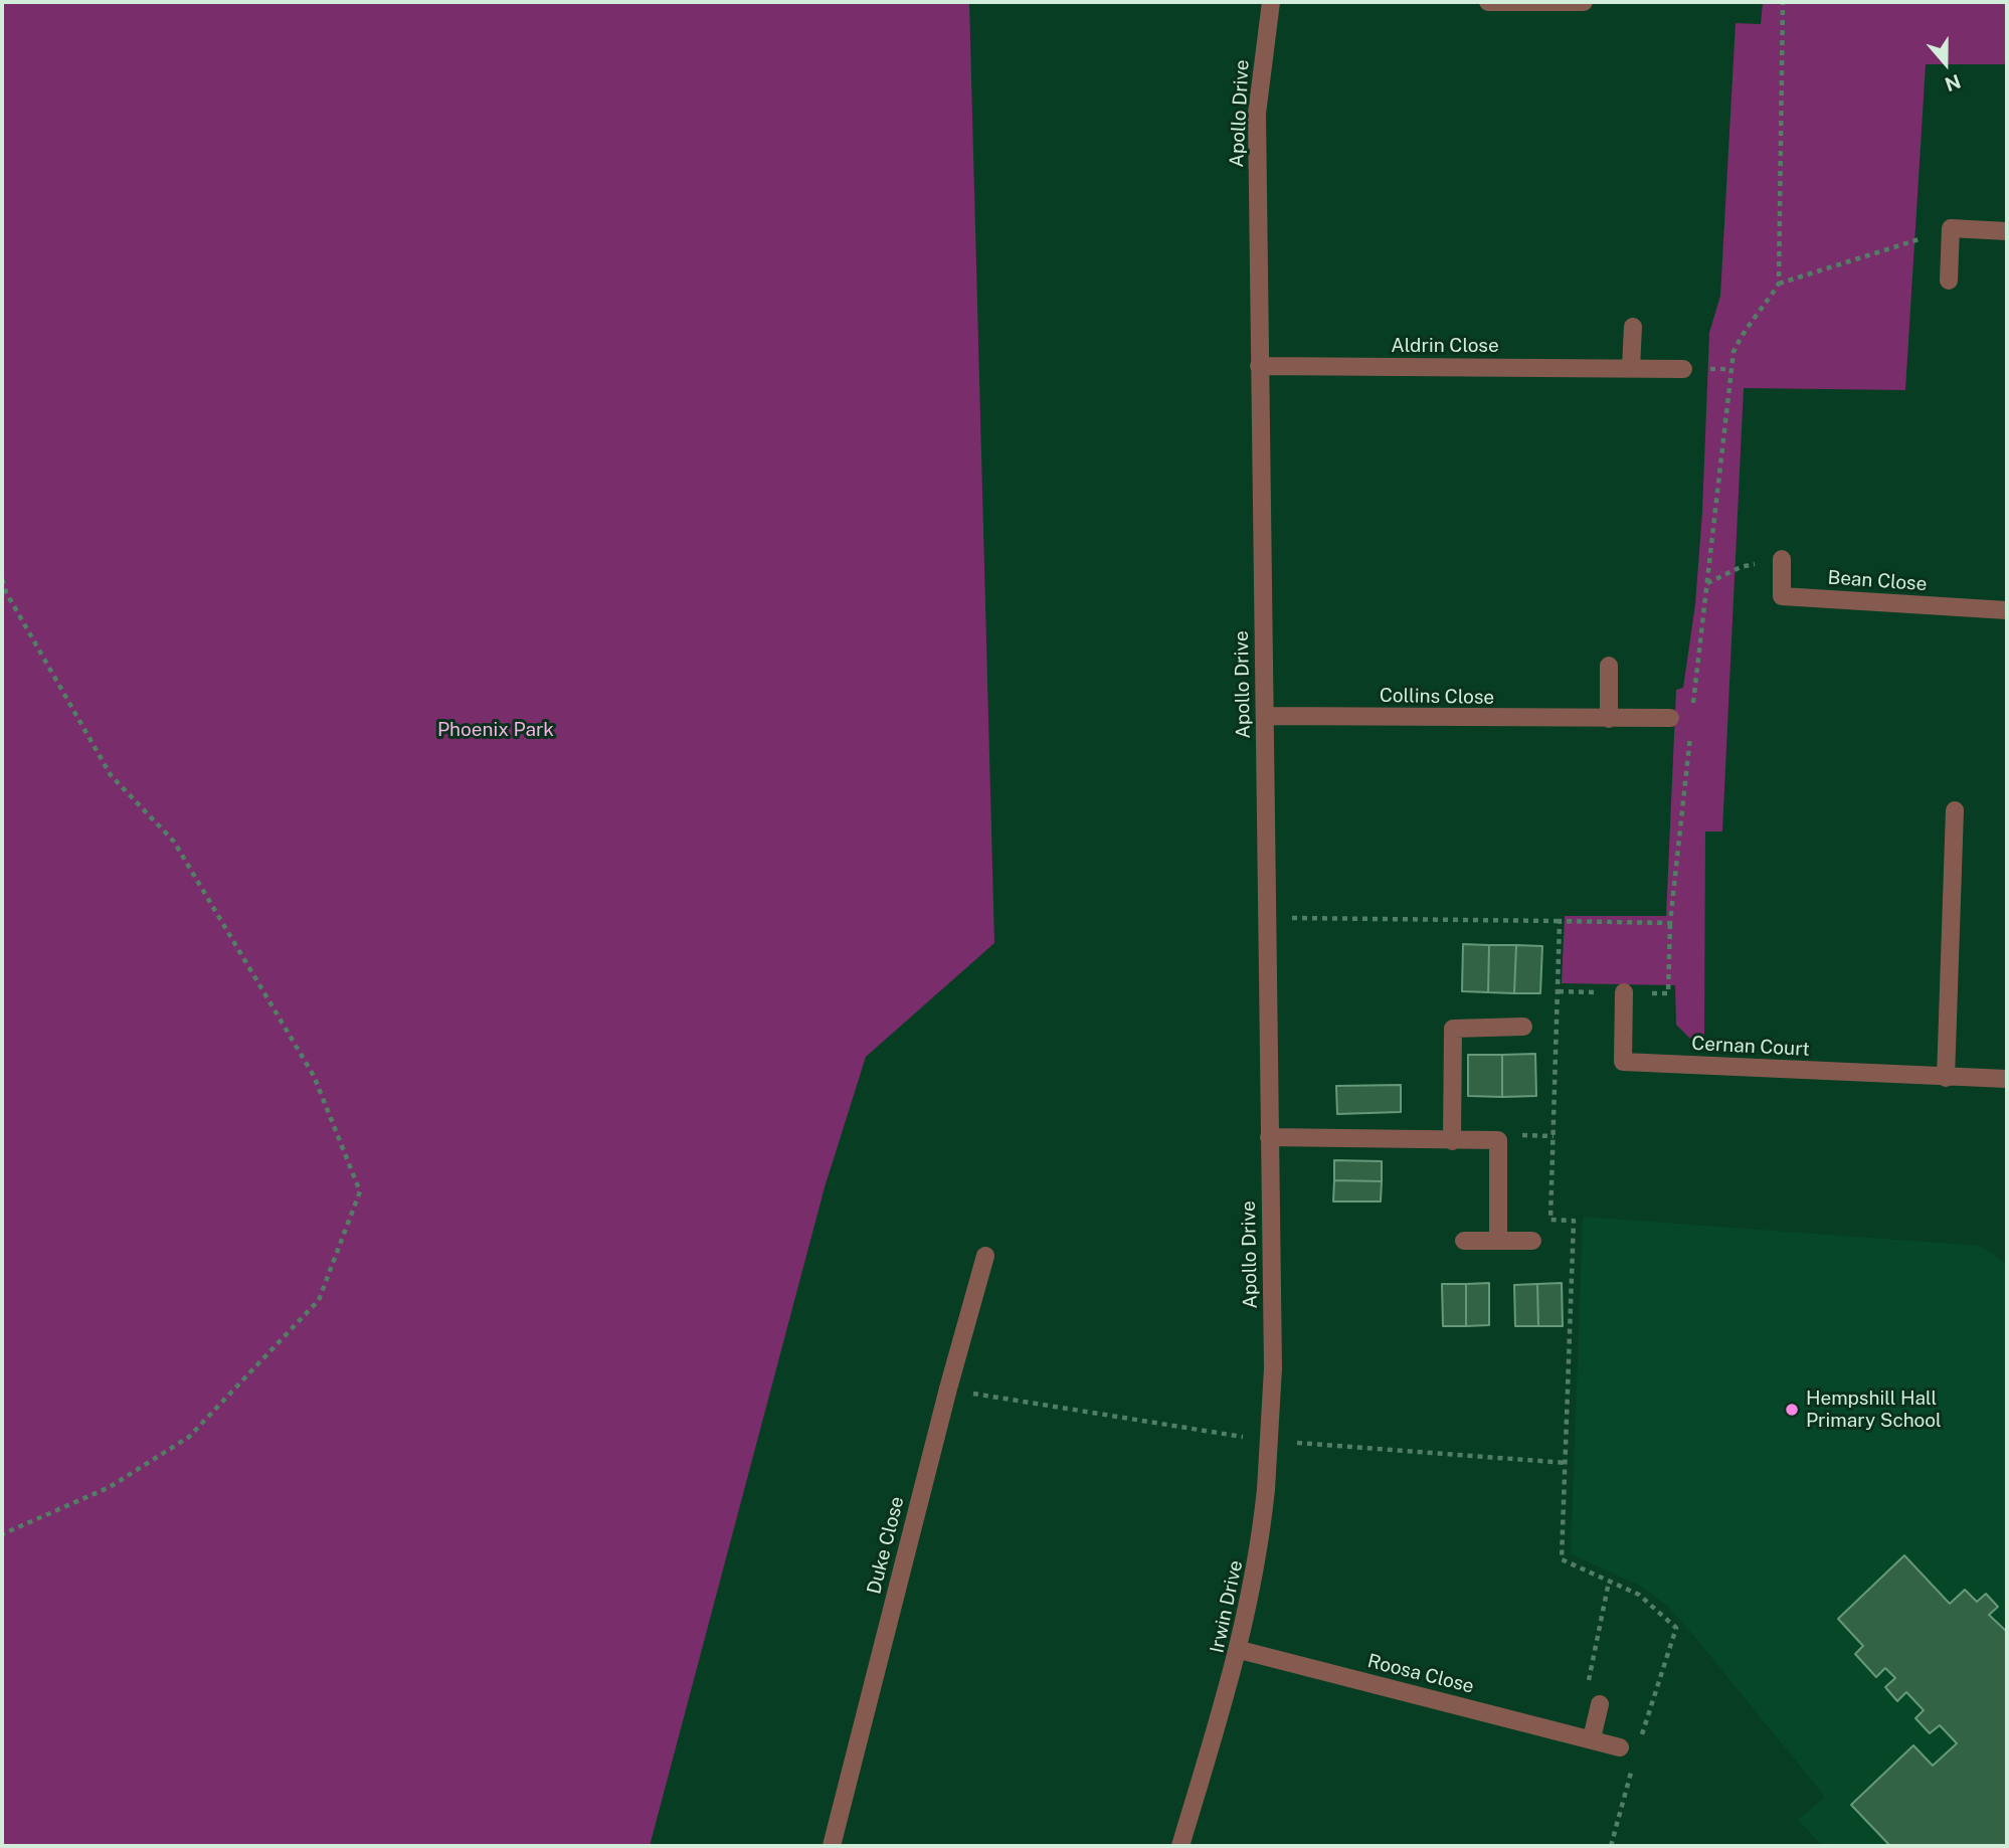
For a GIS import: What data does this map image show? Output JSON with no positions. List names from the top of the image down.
{
  "streets": {
    "street": [
      "Apollo Drive",
      "Aldrin Close",
      "Bean Close",
      "Collins Close",
      "Cernan Court",
      "Duke Close",
      "Irwin Drive",
      "Roosa Close"
    ]
  },
  "crossings": [
    ["Apollo Drive", "Aldrin Close"],
    ["Apollo Drive", "Collins Close"],
    ["Apollo Drive", "Irwin Drive"],
    ["Irwin Drive", "Roosa Close"]
  ],
  "parks": ["Phoenix Park"],
  "places": ["Hempshill Hall Primary School"],
  "north": "bottom"
}
